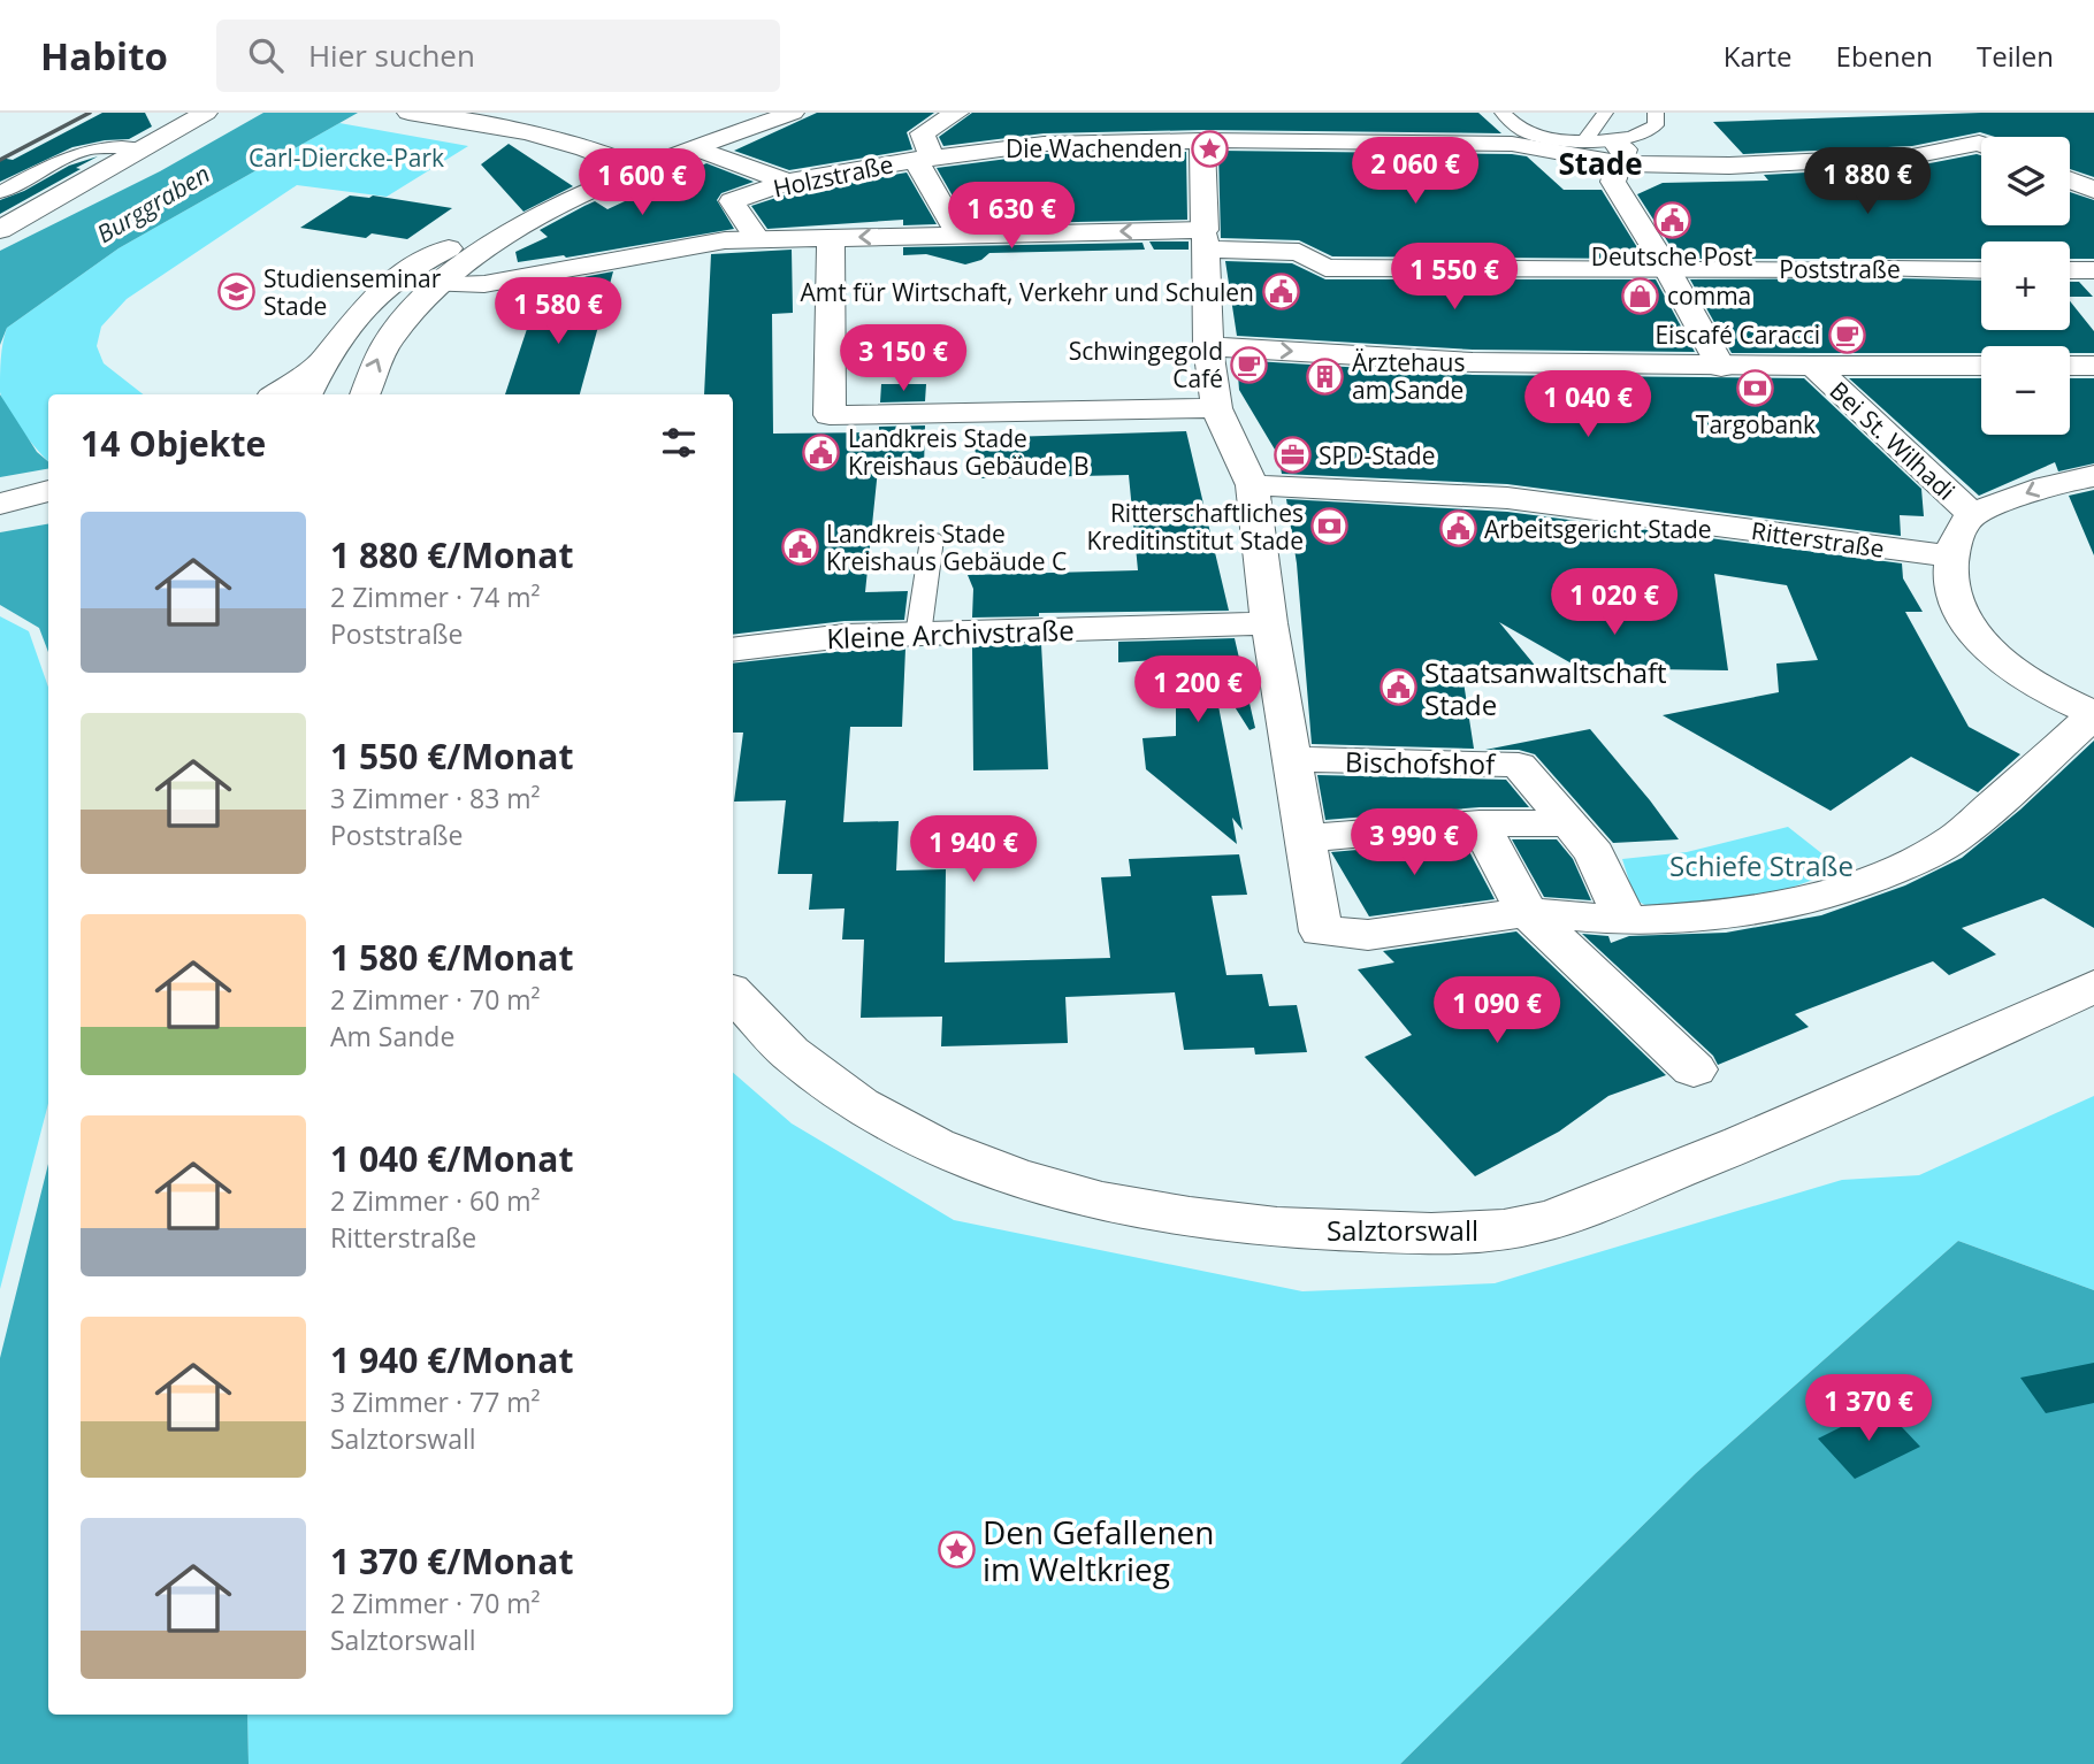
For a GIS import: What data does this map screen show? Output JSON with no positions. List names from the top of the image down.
{
  "streets": {
    "street": [
      "Holzstraße",
      "Poststraße",
      "Bei St. Wilhadi",
      "Ritterstraße",
      "Kleine Archivstraße",
      "Bischofshof",
      "Salztorswall"
    ]
  },
  "crossings": [
    ["Holzstraße", "Poststraße"]
  ],
  "districts": ["Stade"],
  "water": ["Burggraben"],
  "parks": ["Carl-Diercke-Park", "Schiefe Straße"],
  "places": {
    "place": ["Die Wachenden", "Den Gefallenen im Weltkrieg"],
    "public building": [
      "Deutsche Post",
      "Amt für Wirtschaft, Verkehr und Schulen",
      "Landkreis Stade Kreishaus Gebäude B",
      "Arbeitsgericht Stade",
      "Landkreis Stade Kreishaus Gebäude C",
      "Staatsanwaltschaft Stade"
    ],
    "school or university": ["Studienseminar Stade"],
    "shop": ["comma"],
    "cafe": ["Eiscafé Caracci", "Schwingegold Café"],
    "building": ["Ärztehaus am Sande"],
    "bank": ["Targobank", "Ritterschaftliches Kreditinstitut Stade"],
    "office": ["SPD-Stade"]
  },
  "page": {
    "header": "Habito",
    "search": "Hier suchen",
    "nav": ["Karte", "Ebenen", "Teilen"],
    "map_buttons": ["+", "−"],
    "price": [
      "2 060 €",
      "1 880 €",
      "1 600 €",
      "1 630 €",
      "1 550 €",
      "1 580 €",
      "3 150 €",
      "1 040 €",
      "1 020 €",
      "1 200 €",
      "3 990 €",
      "1 940 €",
      "1 090 €",
      "1 370 €"
    ],
    "heading": "14 Objekte",
    "list": [
      {
        "name": "1 880 €/Monat",
        "note": "2 Zimmer · 74 m² · Poststraße"
      },
      {
        "name": "1 550 €/Monat",
        "note": "3 Zimmer · 83 m² · Poststraße"
      },
      {
        "name": "1 580 €/Monat",
        "note": "2 Zimmer · 70 m² · Am Sande"
      },
      {
        "name": "1 040 €/Monat",
        "note": "2 Zimmer · 60 m² · Ritterstraße"
      },
      {
        "name": "1 940 €/Monat",
        "note": "3 Zimmer · 77 m² · Salztorswall"
      },
      {
        "name": "1 370 €/Monat",
        "note": "2 Zimmer · 70 m² · Salztorswall"
      }
    ]
  }
}
